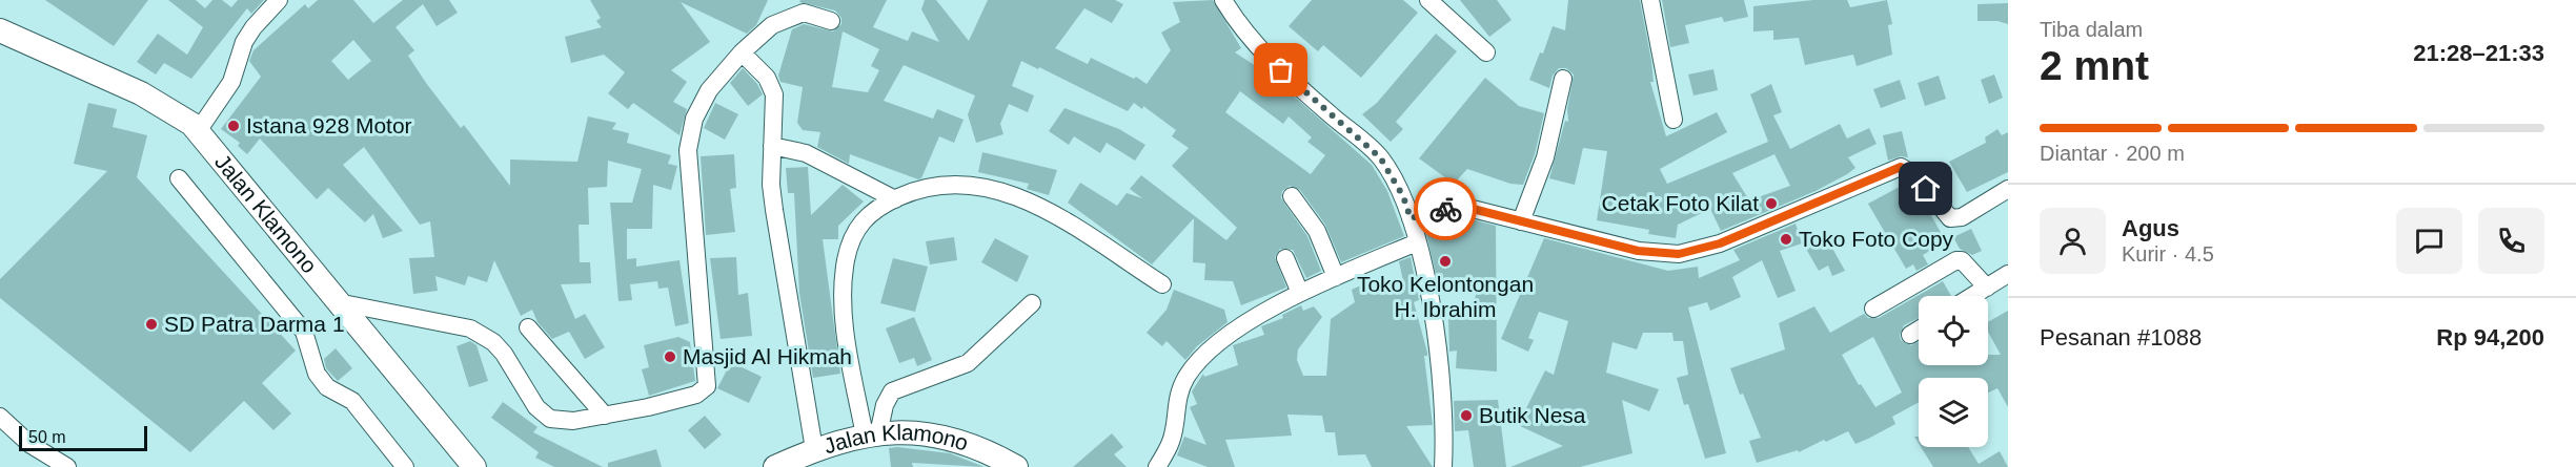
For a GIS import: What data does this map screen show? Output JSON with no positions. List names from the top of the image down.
{
  "streets": {
    "main road": ["Jalan Klamono"]
  },
  "places": [
    "Istana 928 Motor",
    "Cetak Foto Kilat",
    "Toko Foto Copy",
    "Toko Kelontongan H. Ibrahim",
    "SD Patra Darma 1",
    "Masjid Al Hikmah",
    "Butik Nesa"
  ],
  "scale_bar": "50 m",
  "page": {
    "heading": ["2 mnt", "Tiba dalam", "21:28–21:33"],
    "panel": [
      "Agus",
      "Kurir · 4.5",
      "Pesanan #1088",
      "Rp 94,200"
    ],
    "bar": "Diantar · 200 m",
    "scale": "50 m"
  }
}
